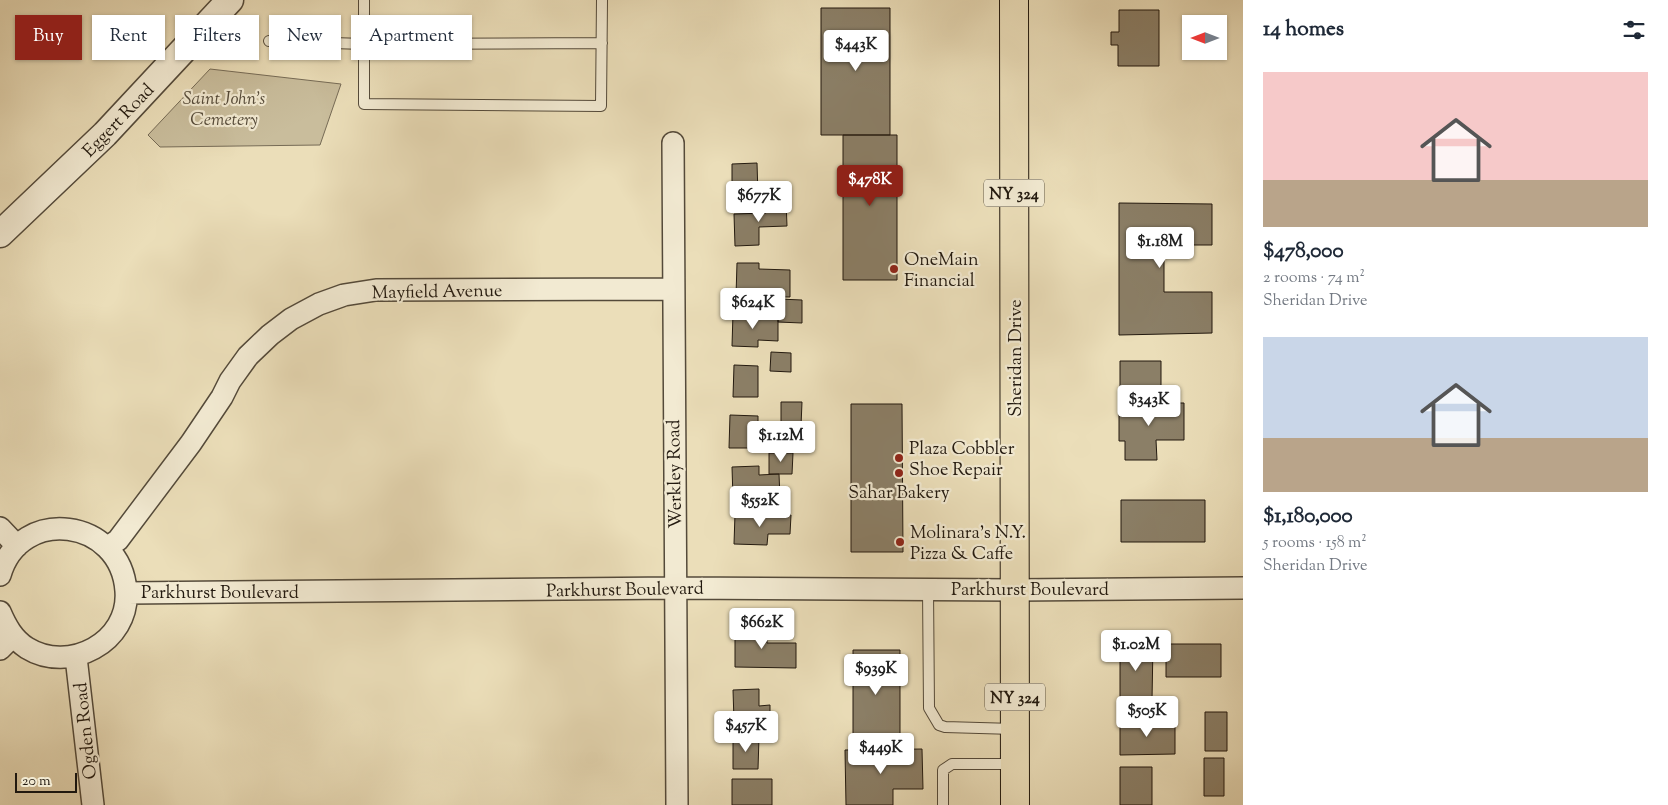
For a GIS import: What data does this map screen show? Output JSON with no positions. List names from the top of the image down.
{
  "streets": {
    "main road": ["NY 324", "Sheridan Drive"],
    "street": [
      "Eggert Road",
      "Mayfield Avenue",
      "Werkley Road",
      "Parkhurst Boulevard",
      "Ogden Road"
    ]
  },
  "crossings": [
    ["Mayfield Avenue", "Werkley Road"],
    ["Sheridan Drive", "Parkhurst Boulevard"],
    ["Werkley Road", "Parkhurst Boulevard"]
  ],
  "parks": ["Saint John's Cemetery"],
  "places": [
    "OneMain Financial",
    "Plaza Cobbler Shoe Repair",
    "Sahar Bakery",
    "Molinara's N.Y. Pizza & Caffe"
  ],
  "scale_bar": "20 m",
  "north": "left",
  "page": {
    "heading": "14 homes",
    "chip": [
      "Buy",
      "Rent",
      "Filters",
      "New",
      "Apartment"
    ],
    "price": [
      "$443K",
      "$478K",
      "$677K",
      "$1.18M",
      "$624K",
      "$343K",
      "$1.12M",
      "$552K",
      "$662K",
      "$1.02M",
      "$939K",
      "$505K",
      "$457K",
      "$449K"
    ],
    "list": [
      {
        "name": "$478,000",
        "note": "2 rooms · 74 m² · Sheridan Drive"
      },
      {
        "name": "$1,180,000",
        "note": "5 rooms · 158 m² · Sheridan Drive"
      }
    ],
    "scale": "20 m"
  }
}
